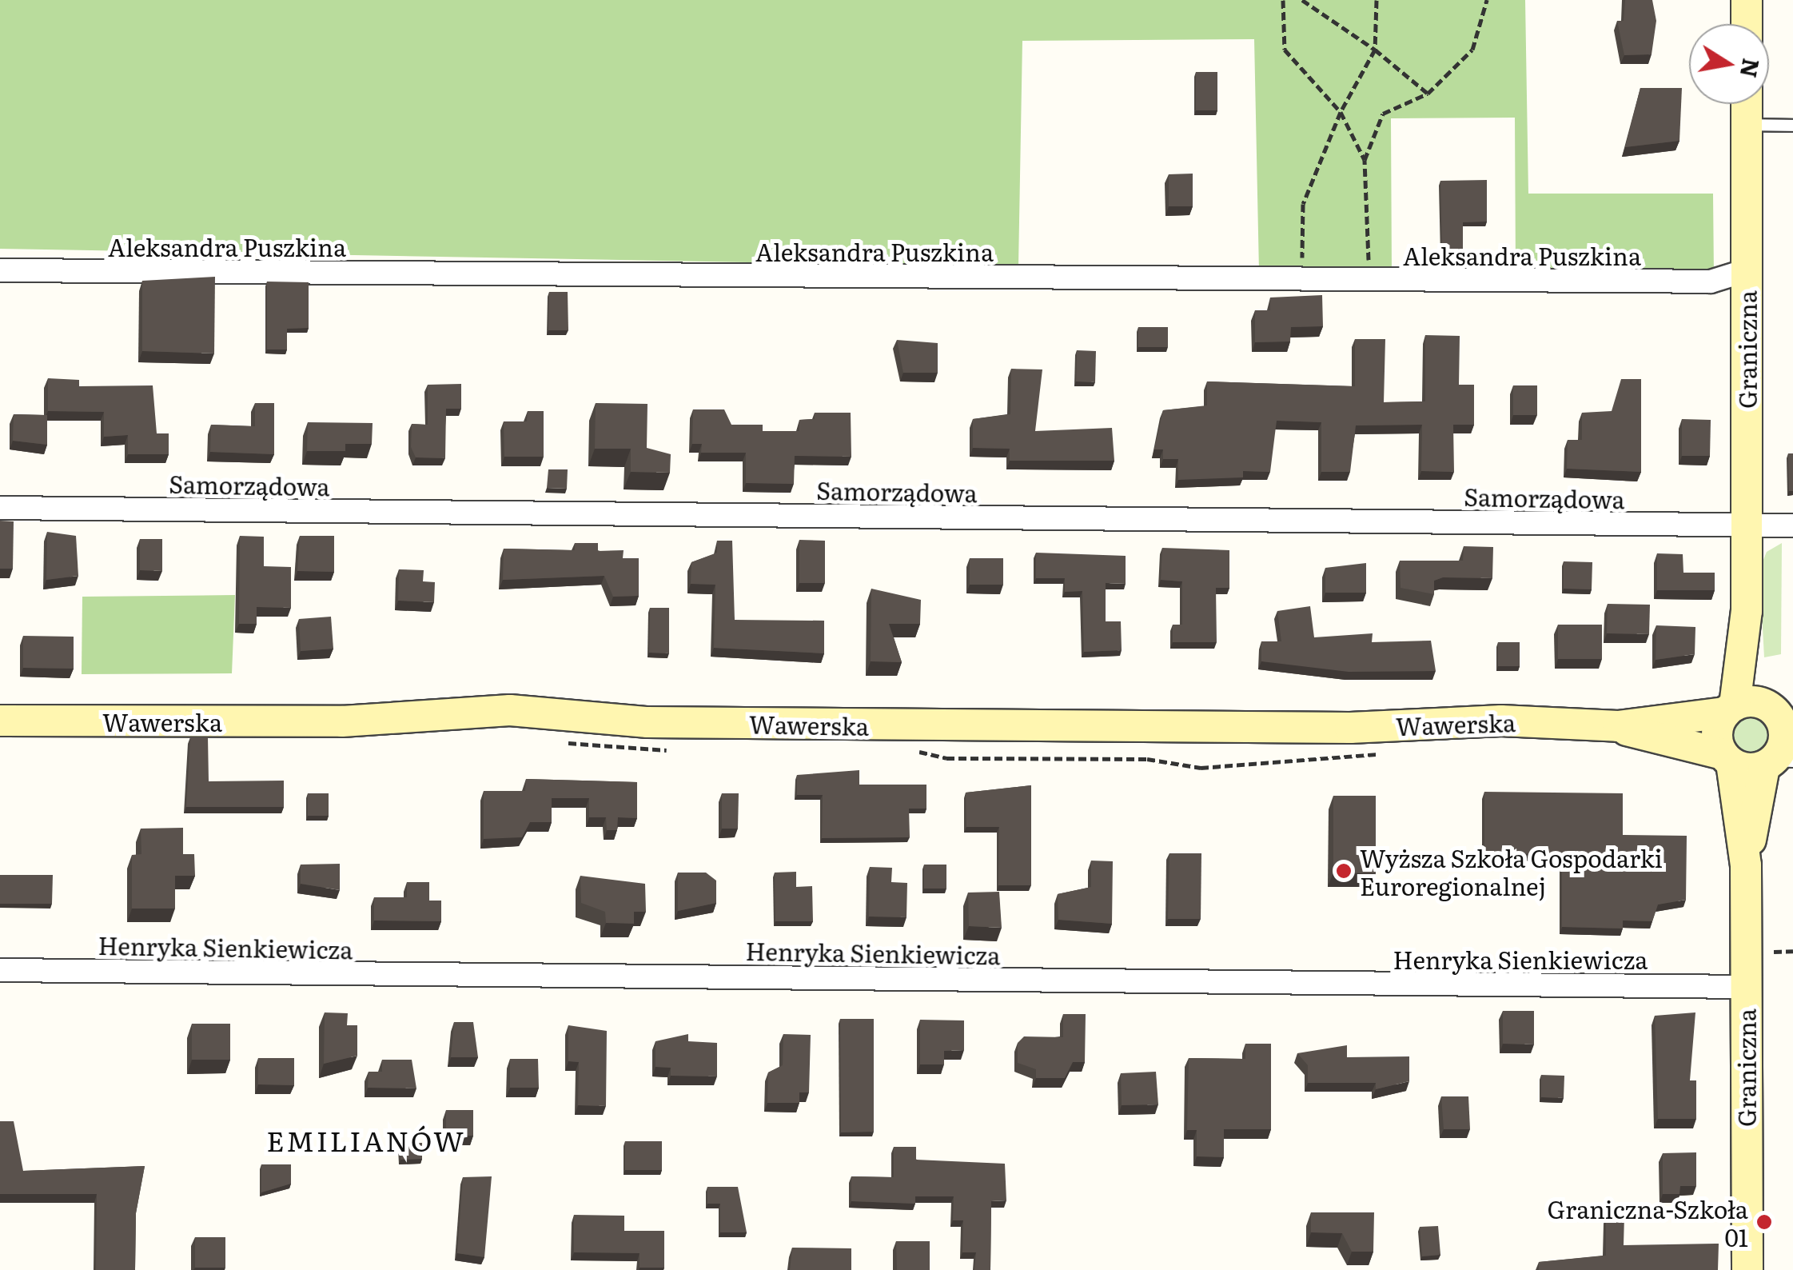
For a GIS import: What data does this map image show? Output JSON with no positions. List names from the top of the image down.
{
  "streets": {
    "street": [
      "Aleksandra Puszkina",
      "Graniczna",
      "Samorządowa",
      "Wawerska",
      "Henryka Sienkiewicza"
    ]
  },
  "crossings": [
    ["Aleksandra Puszkina", "Graniczna"],
    ["Graniczna", "Samorządowa"],
    ["Graniczna", "Wawerska"],
    ["Graniczna", "Henryka Sienkiewicza"]
  ],
  "districts": ["EMILIANÓW"],
  "places": ["Wyższa Szkoła Gospodarki Euroregionalnej", "Graniczna-Szkoła 01"],
  "north": "right"
}
